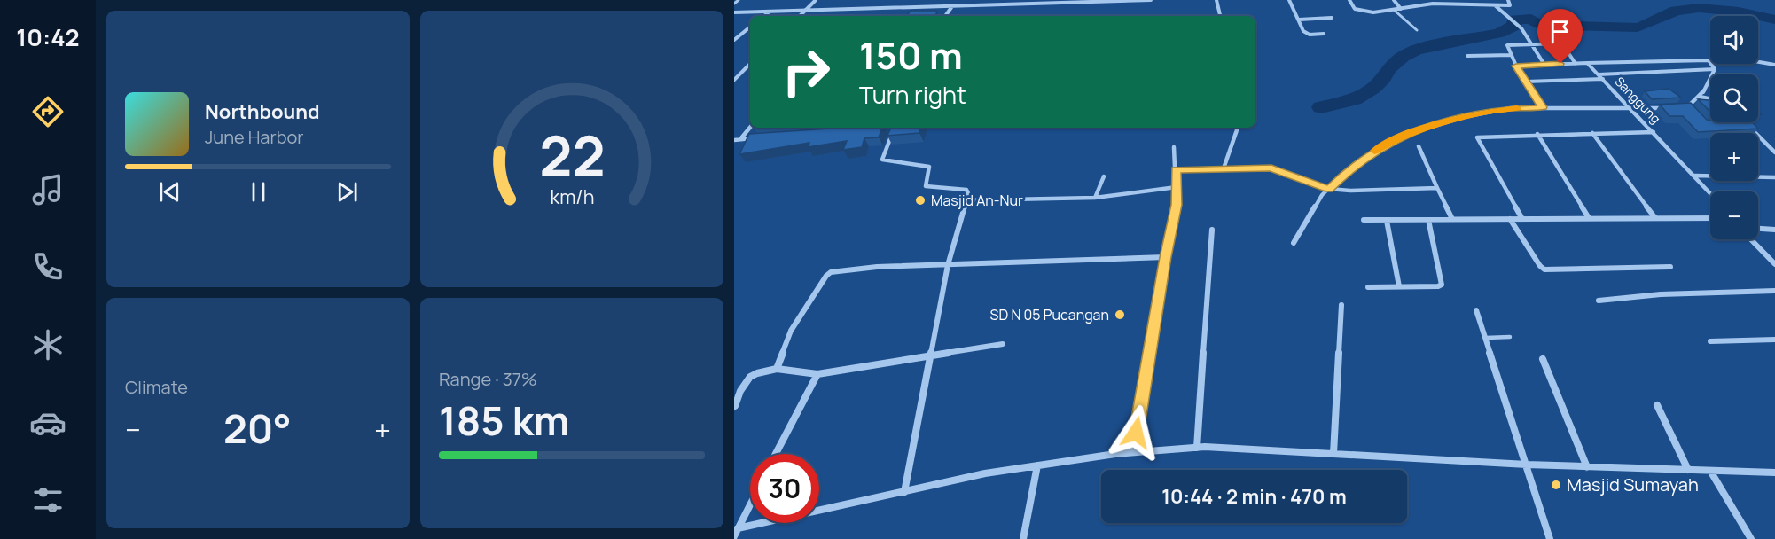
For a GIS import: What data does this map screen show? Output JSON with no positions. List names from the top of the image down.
{
  "streets": {
    "street": ["Sanggung"]
  },
  "places": ["Masjid An-Nur", "SD N 05 Pucangan", "Masjid Sumayah"],
  "page": {
    "tabs": "10:42",
    "map_buttons": ["+", "−"],
    "turn": ["150 m", "Turn right"],
    "song": ["Northbound", "June Harbor"],
    "tile": [
      "Climate",
      ["Range · 37%", "185 km"]
    ],
    "heat": ["−", "20°", "+"],
    "limit": "30",
    "trip": "10:44 · 2 min · 470 m",
    "gauge": ["22", "km/h"]
  }
}
